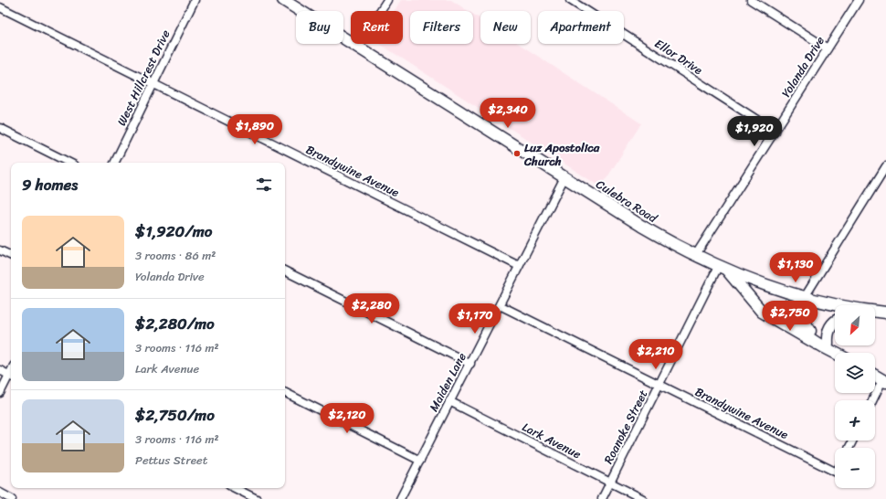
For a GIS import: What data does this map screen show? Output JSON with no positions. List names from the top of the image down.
{
  "streets": {
    "main road": ["Culebra Road"],
    "street": [
      "Ellor Drive",
      "Yolanda Drive",
      "West Hillcrest Drive",
      "Brandywine Avenue",
      "Maiden Lane",
      "Roanoke Street",
      "Lark Avenue"
    ]
  },
  "crossings": [
    ["Ellor Drive", "Yolanda Drive"],
    ["Yolanda Drive", "Culebra Road"],
    ["West Hillcrest Drive", "Brandywine Avenue"],
    ["Brandywine Avenue", "Maiden Lane"],
    ["Brandywine Avenue", "Roanoke Street"],
    ["Culebra Road", "Maiden Lane"],
    ["Culebra Road", "Roanoke Street"],
    ["Maiden Lane", "Lark Avenue"],
    ["Roanoke Street", "Lark Avenue"]
  ],
  "places": ["Luz Apostolica Church"],
  "north": "bottom left",
  "page": {
    "chip": [
      "Buy",
      "Rent",
      "Filters",
      "New",
      "Apartment"
    ],
    "price": [
      "$2,340",
      "$1,890",
      "$1,920",
      "$1,130",
      "$2,280",
      "$2,750",
      "$1,170",
      "$2,210",
      "$2,120"
    ],
    "heading": "9 homes",
    "list": [
      {
        "name": "$1,920/mo",
        "note": "3 rooms · 86 m² · Yolanda Drive"
      },
      {
        "name": "$2,280/mo",
        "note": "3 rooms · 116 m² · Lark Avenue"
      },
      {
        "name": "$2,750/mo",
        "note": "3 rooms · 116 m² · Pettus Street"
      }
    ],
    "map_buttons": ["+", "−"]
  }
}
